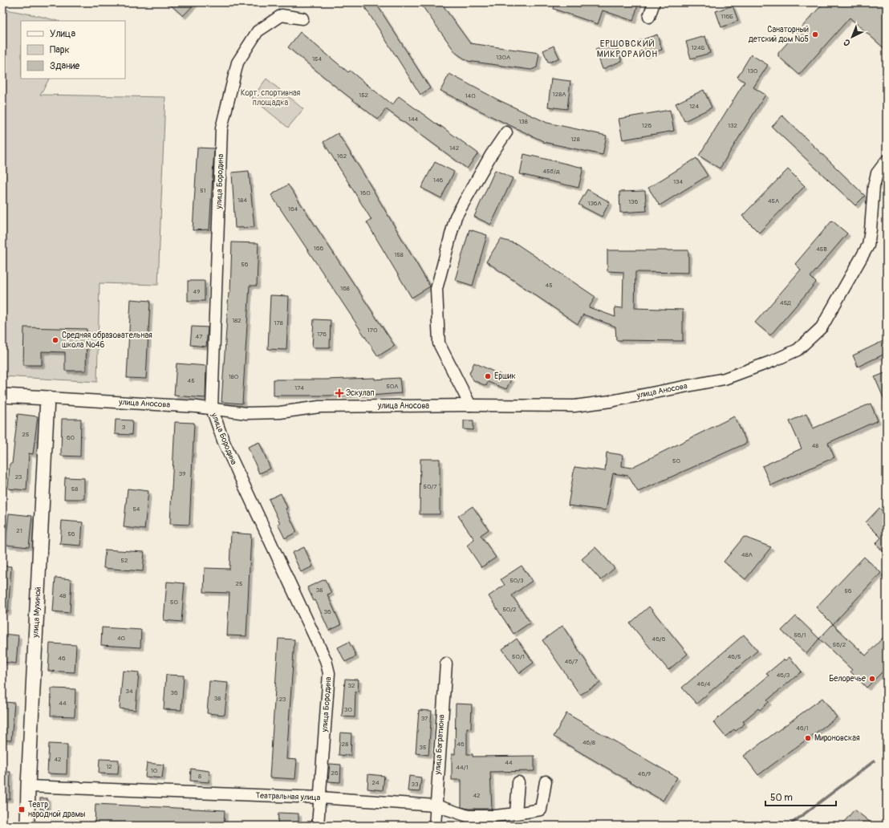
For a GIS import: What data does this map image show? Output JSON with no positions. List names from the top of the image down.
{
  "streets": {
    "street": [
      "улица Бородина",
      "улица Аносова",
      "улица Мухиной",
      "улица Багратиона",
      "Театральная улица"
    ]
  },
  "crossings": [
    ["улица Бородина", "улица Аносова"],
    ["улица Бородина", "Театральная улица"],
    ["улица Аносова", "улица Мухиной"],
    ["улица Мухиной", "Театральная улица"],
    ["улица Багратиона", "Театральная улица"]
  ],
  "districts": ["ЕРШОВСКИЙ МИКРОРАЙОН"],
  "parks": ["Корт, спортивная площадка"],
  "places": {
    "other": [
      "Санаторный детский дом №5",
      "Средняя образовательная школа №46",
      "Ёршик",
      "Белоречье",
      "Мироновская"
    ],
    "health": ["Эскулап"],
    "transit": ["Театр народной драмы"]
  },
  "house_numbers": [
    "116Б",
    "124Б",
    "130А",
    "154",
    "130",
    "128А",
    "152",
    "140",
    "124",
    "144",
    "138",
    "126",
    "132",
    "128",
    "142",
    "162",
    "45б/д",
    "146",
    "134",
    "51",
    "160",
    "184",
    "45А",
    "136",
    "136А",
    "164",
    "166",
    "45В",
    "158",
    "56",
    "45",
    "168",
    "49",
    "45Д",
    "182",
    "178",
    "170",
    "176",
    "47",
    "180",
    "45",
    "50А",
    "174",
    "3",
    "25",
    "60",
    "48",
    "50",
    "39",
    "23",
    "50/7",
    "58",
    "54",
    "21",
    "56",
    "48А",
    "52",
    "50/3",
    "25",
    "38",
    "56",
    "48",
    "50",
    "50/2",
    "36",
    "56/1",
    "40",
    "46/6",
    "56/2",
    "50/1",
    "46/5",
    "46",
    "46/7",
    "46/3",
    "46/4",
    "32",
    "34",
    "36",
    "38",
    "23",
    "44",
    "30",
    "37",
    "46/1",
    "46/8",
    "28",
    "46",
    "35",
    "42",
    "44",
    "12",
    "44/1",
    "10",
    "26",
    "46/9",
    "8",
    "24",
    "33",
    "42"
  ],
  "legend": ["Улица", "Парк", "Здание"],
  "scale_bar": "50 m",
  "north": "bottom left"
}
